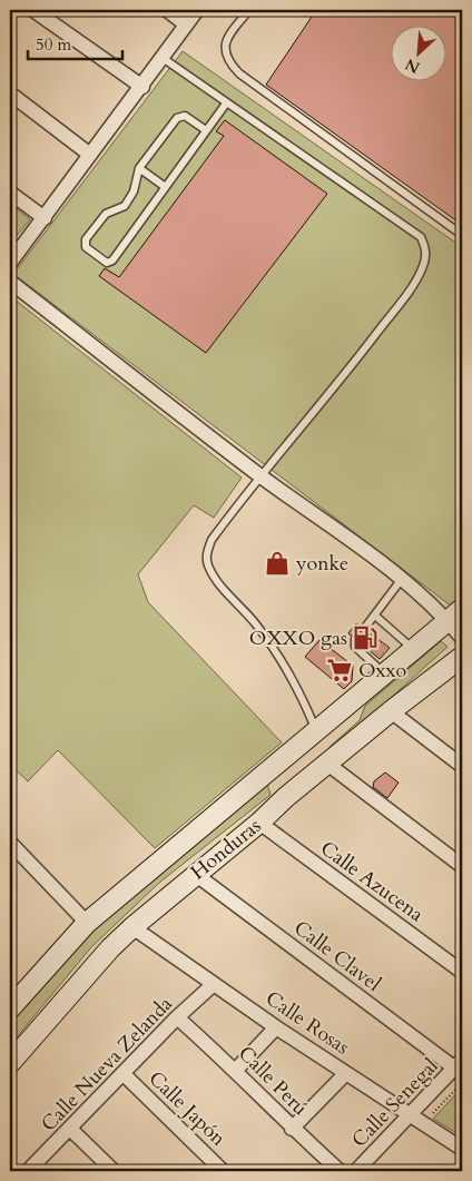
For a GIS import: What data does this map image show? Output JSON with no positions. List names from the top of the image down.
{
  "streets": {
    "street": [
      "Honduras",
      "Calle Azucena",
      "Calle Clavel",
      "Calle Rosas",
      "Calle Nueva Zelanda",
      "Calle Perú",
      "Calle Senegal",
      "Calle Japón"
    ]
  },
  "crossings": [
    ["Honduras", "Calle Azucena"],
    ["Honduras", "Calle Clavel"],
    ["Honduras", "Calle Rosas"],
    ["Calle Clavel", "Calle Senegal"],
    ["Calle Rosas", "Calle Nueva Zelanda"],
    ["Calle Rosas", "Calle Senegal"],
    ["Calle Nueva Zelanda", "Calle Perú"],
    ["Calle Nueva Zelanda", "Calle Japón"]
  ],
  "places": {
    "shop": ["yonke"],
    "fuel station": ["OXXO gas"],
    "supermarket": ["Oxxo"]
  },
  "scale_bar": "50 m",
  "north": "bottom left"
}
